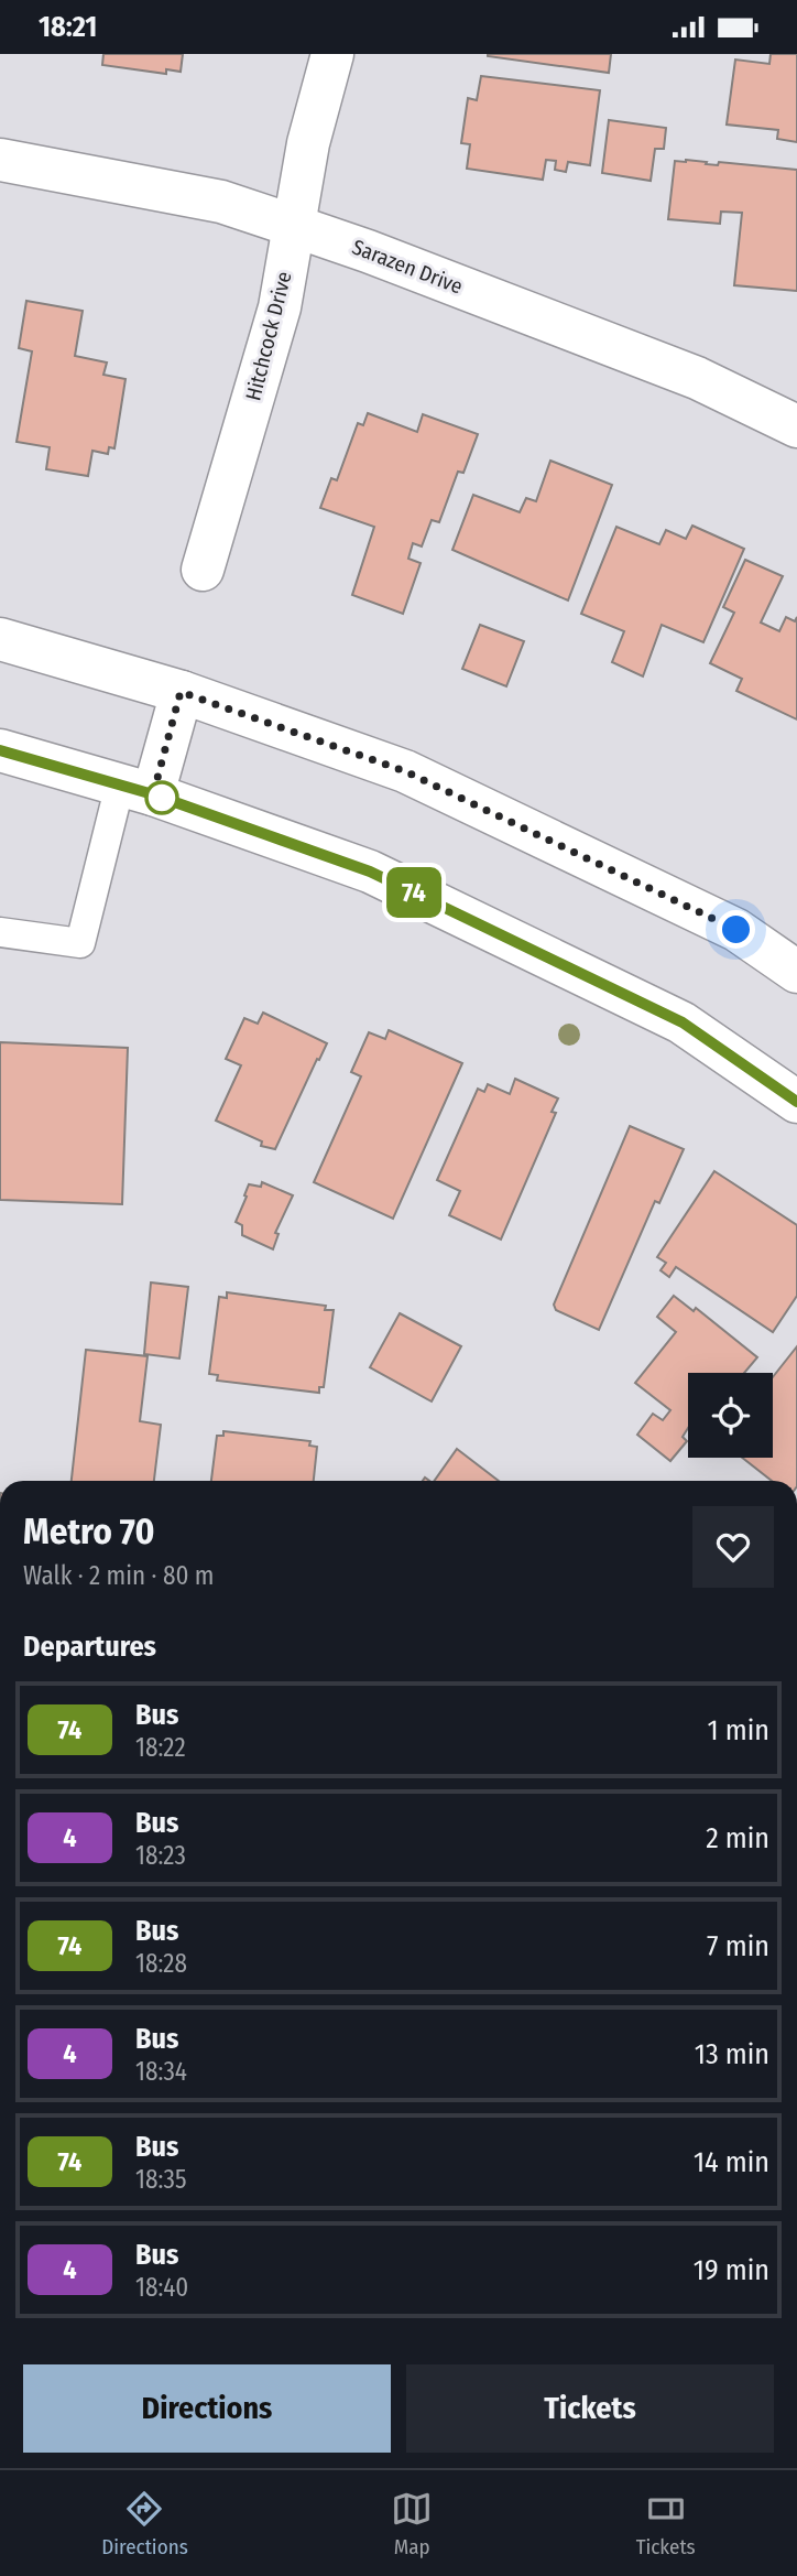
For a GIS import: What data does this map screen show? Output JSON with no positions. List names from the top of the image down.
{
  "streets": {
    "main road": ["Sarazen Drive", "Hitchcock Drive"]
  },
  "crossings": [
    ["Sarazen Drive", "Hitchcock Drive"]
  ],
  "lines": ["bus line 74"],
  "page": {
    "status": "18:21",
    "on_map": "74",
    "heading": [
      ["Metro 70", "Walk · 2 min · 80 m"],
      "Departures"
    ],
    "list": [
      {
        "mark": "74",
        "name": "Bus",
        "note": "18:22",
        "value": "1 min"
      },
      {
        "mark": "4",
        "name": "Bus",
        "note": "18:23",
        "value": "2 min"
      },
      {
        "mark": "74",
        "name": "Bus",
        "note": "18:28",
        "value": "7 min"
      },
      {
        "mark": "4",
        "name": "Bus",
        "note": "18:34",
        "value": "13 min"
      },
      {
        "mark": "74",
        "name": "Bus",
        "note": "18:35",
        "value": "14 min"
      },
      {
        "mark": "4",
        "name": "Bus",
        "note": "18:40",
        "value": "19 min"
      }
    ],
    "buttons": ["Directions", "Tickets"],
    "tabs": ["Directions", "Map", "Tickets"]
  }
}
